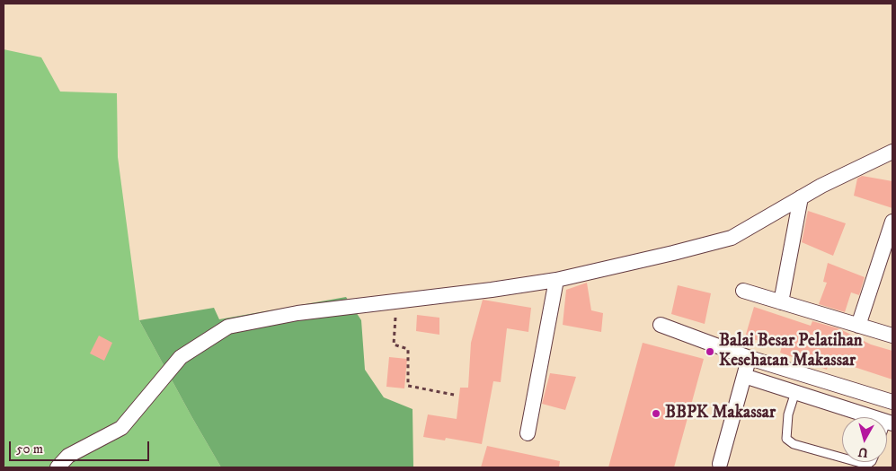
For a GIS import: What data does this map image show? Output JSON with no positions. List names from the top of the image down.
{
  "places": ["Balai Besar Pelatihan Kesehatan Makassar", "BBPK Makassar"],
  "scale_bar": "50 m",
  "north": "bottom"
}
